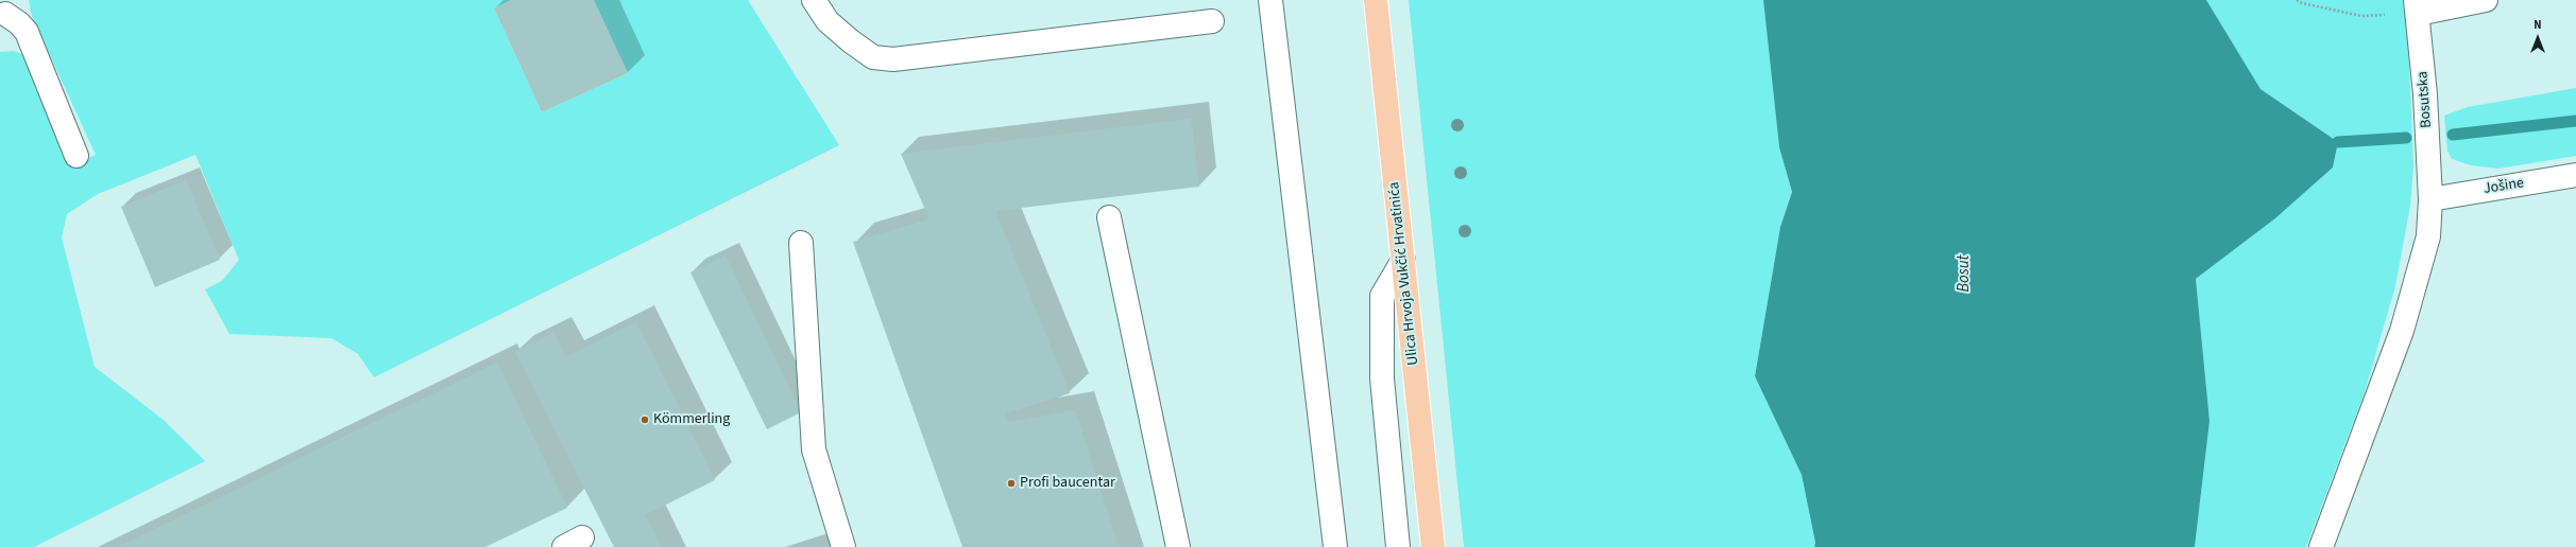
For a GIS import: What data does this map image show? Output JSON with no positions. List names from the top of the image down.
{
  "streets": {
    "main road": ["Ulica Hrvoja Vukčić Hrvatinića"],
    "street": ["Bosutska", "Jošine"]
  },
  "crossings": [
    ["Bosutska", "Jošine"]
  ],
  "water": ["Bosut"],
  "places": ["Kömmerling", "Profi baucentar"],
  "north": "top"
}
